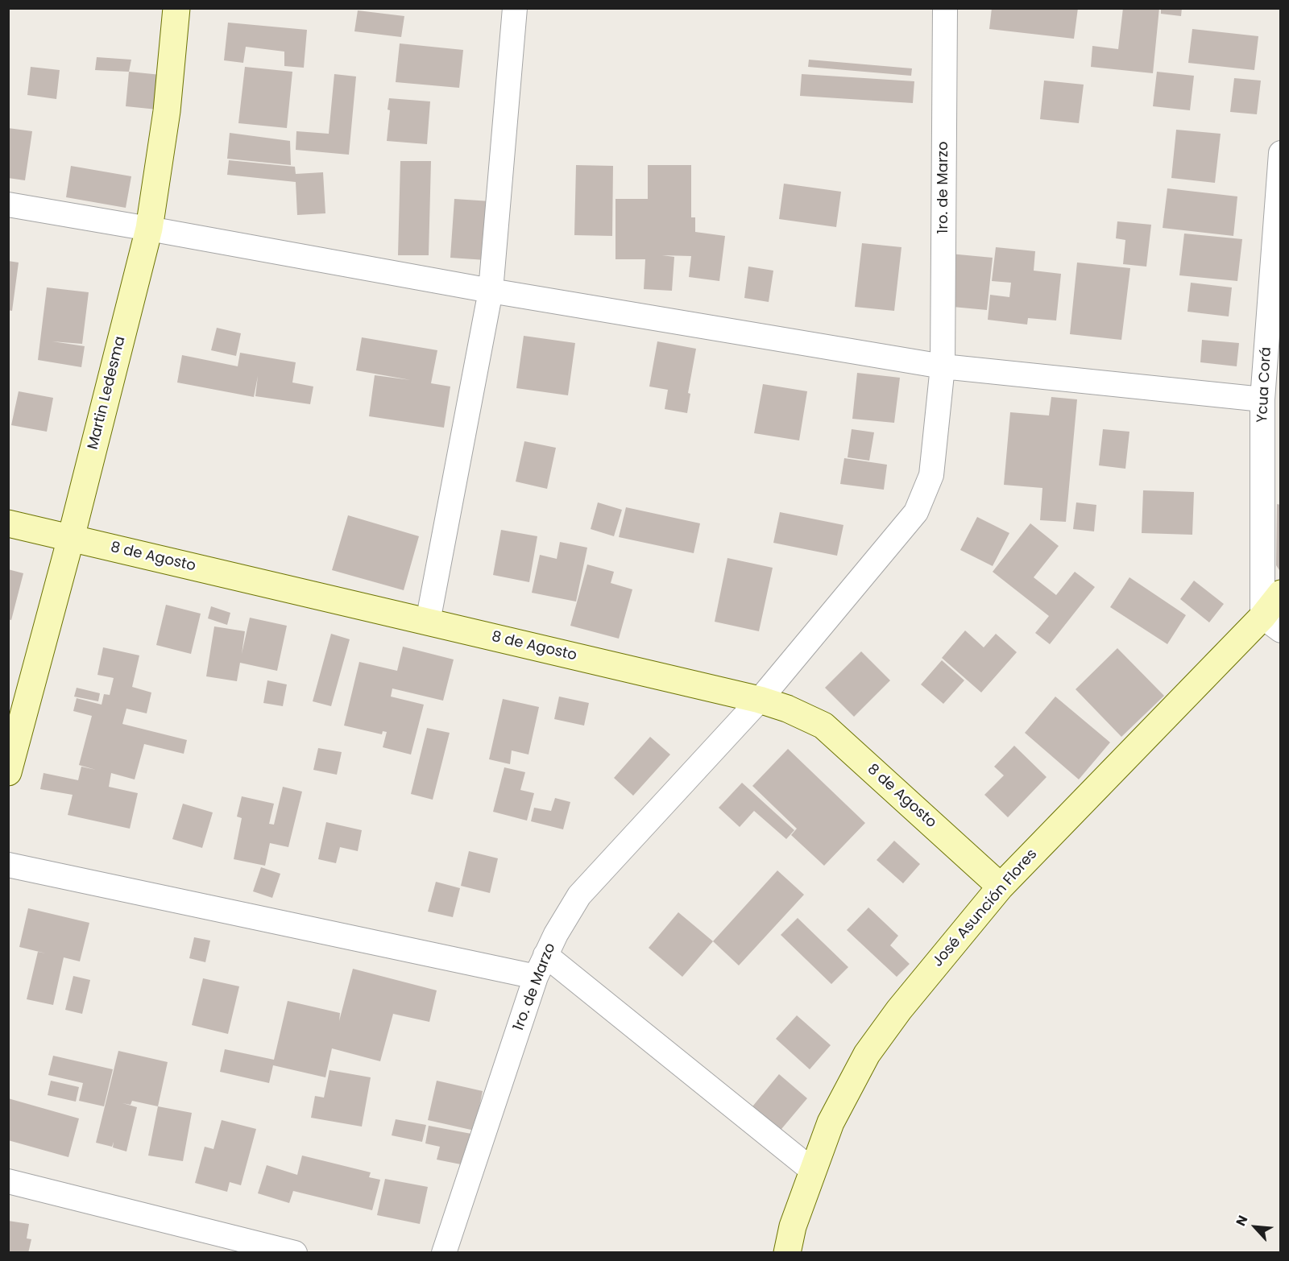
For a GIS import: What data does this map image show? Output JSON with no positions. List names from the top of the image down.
{
  "streets": {
    "street": [
      "1ro. de Marzo",
      "Ycua Corá",
      "Martin Ledesma",
      "8 de Agosto",
      "José Asunción Flores"
    ]
  },
  "crossings": [
    ["1ro. de Marzo", "8 de Agosto"],
    ["Ycua Corá", "José Asunción Flores"],
    ["Martin Ledesma", "8 de Agosto"],
    ["8 de Agosto", "José Asunción Flores"]
  ],
  "north": "top left"
}
